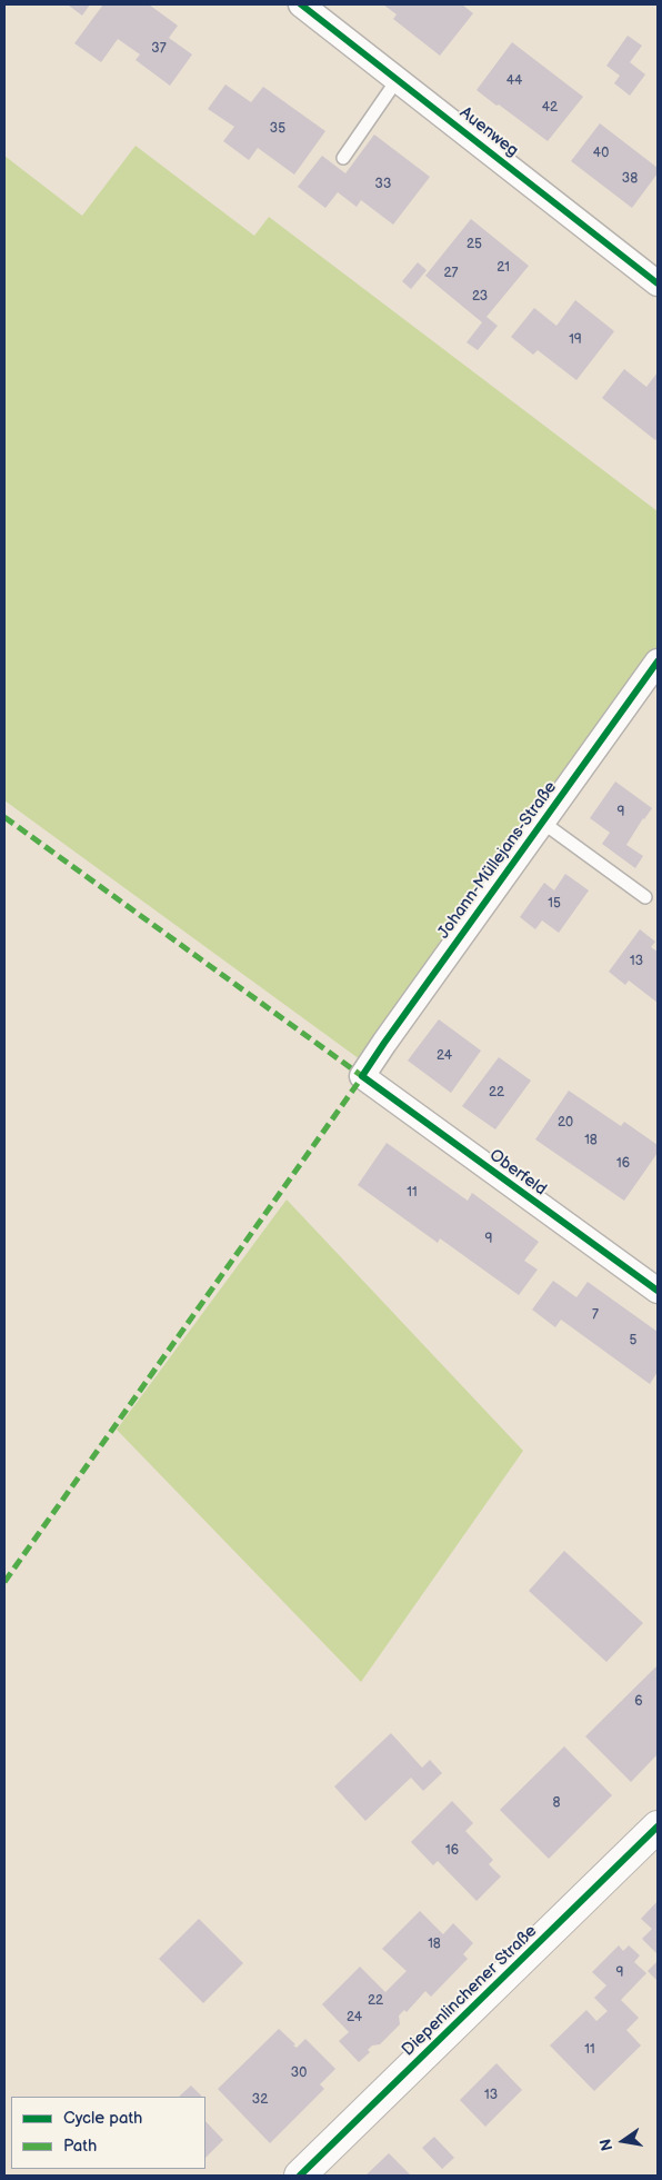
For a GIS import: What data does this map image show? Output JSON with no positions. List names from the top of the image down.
{
  "streets": {
    "street": [
      "Auenweg",
      "Johann-Müllejans-Straße",
      "Oberfeld",
      "Diepenlinchener Straße"
    ]
  },
  "crossings": [
    ["Johann-Müllejans-Straße", "Oberfeld"]
  ],
  "house_numbers": [
    "37",
    "44",
    "42",
    "35",
    "40",
    "38",
    "33",
    "25",
    "21",
    "27",
    "23",
    "19",
    "9",
    "15",
    "13",
    "24",
    "22",
    "20",
    "18",
    "16",
    "11",
    "9",
    "7",
    "5",
    "6",
    "8",
    "16",
    "18",
    "9",
    "22",
    "24",
    "11",
    "30",
    "13",
    "32"
  ],
  "legend": ["Cycle path", "Path"],
  "north": "left"
}
